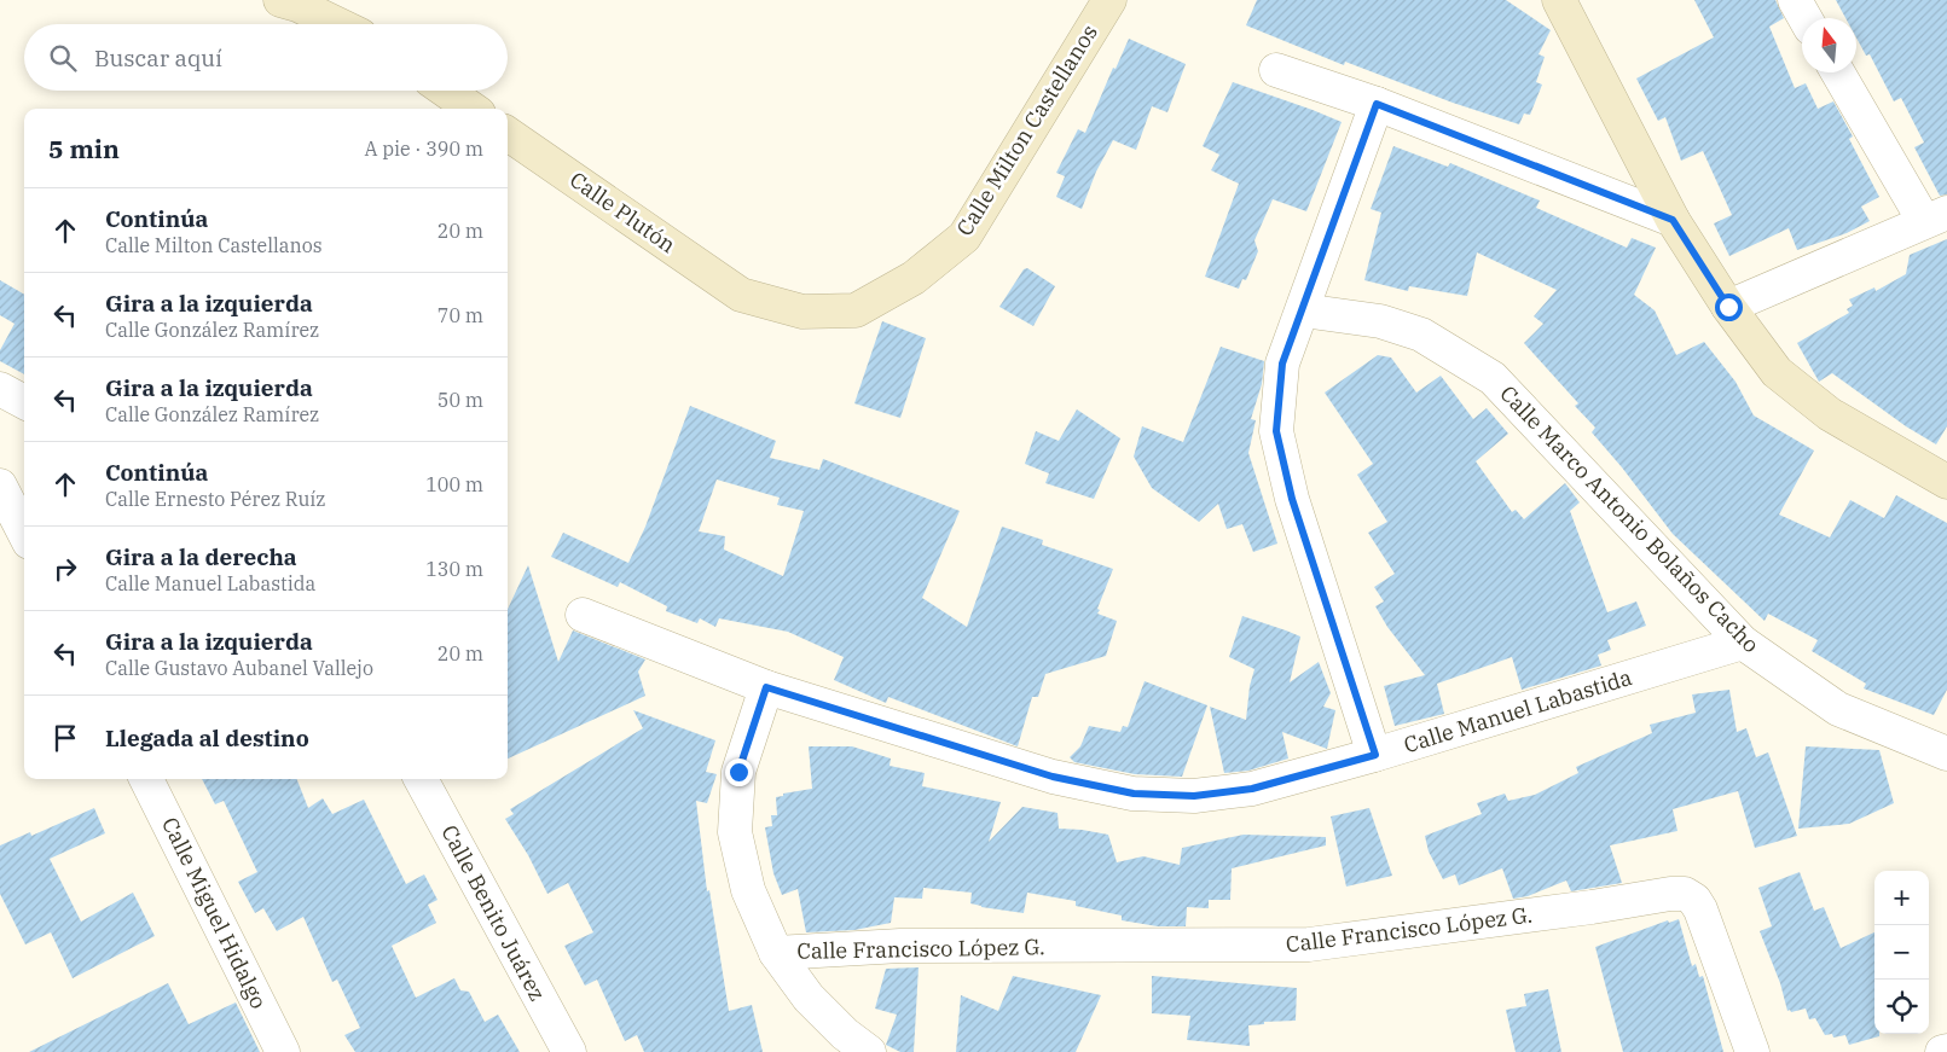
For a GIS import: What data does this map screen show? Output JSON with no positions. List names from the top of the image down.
{
  "streets": {
    "street": [
      "Calle Milton Castellanos",
      "Calle Plutón",
      "Calle Marco Antonio Bolaños Cacho",
      "Calle Manuel Labastida",
      "Calle Miguel Hidalgo",
      "Calle Benito Juárez",
      "Calle Francisco López G."
    ]
  },
  "crossings": [
    ["Calle Milton Castellanos", "Calle Plutón"],
    ["Calle Marco Antonio Bolaños Cacho", "Calle Manuel Labastida"]
  ],
  "north": "top",
  "page": {
    "search": "Buscar aquí",
    "heading": ["5 min", "A pie · 390 m"],
    "list": [
      ["Continúa", "Calle Milton Castellanos", "20 m"],
      ["Gira a la izquierda", "Calle González Ramírez", "70 m"],
      ["Gira a la izquierda", "Calle González Ramírez", "50 m"],
      ["Continúa", "Calle Ernesto Pérez Ruíz", "100 m"],
      ["Gira a la derecha", "Calle Manuel Labastida", "130 m"],
      ["Gira a la izquierda", "Calle Gustavo Aubanel Vallejo", "20 m"],
      "Llegada al destino"
    ],
    "map_buttons": ["+", "−"]
  }
}
